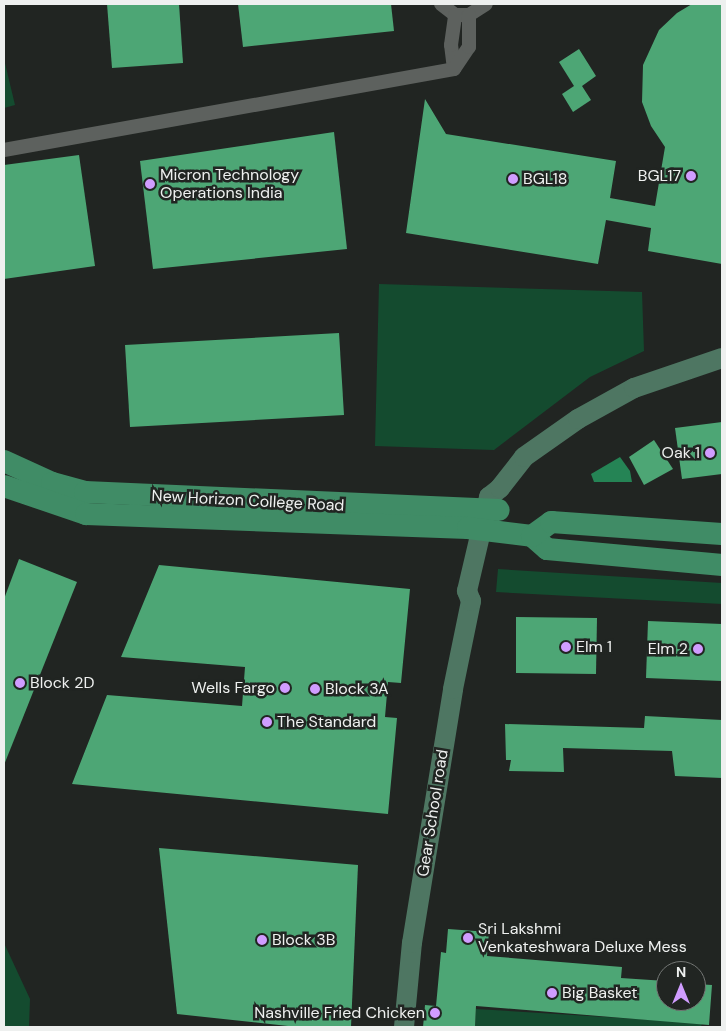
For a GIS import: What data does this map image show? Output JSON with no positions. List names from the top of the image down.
{
  "streets": {
    "main road": ["New Horizon College Road", "Gear School road"]
  },
  "crossings": [
    ["New Horizon College Road", "Gear School road"]
  ],
  "places": [
    "BGL17",
    "BGL18",
    "Micron Technology Operations India",
    "Oak 1",
    "Elm 1",
    "Elm 2",
    "Block 2D",
    "Wells Fargo",
    "Block 3A",
    "The Standard",
    "Sri Lakshmi Venkateshwara Deluxe Mess",
    "Block 3B",
    "Big Basket",
    "Nashville Fried Chicken"
  ],
  "north": "top"
}
